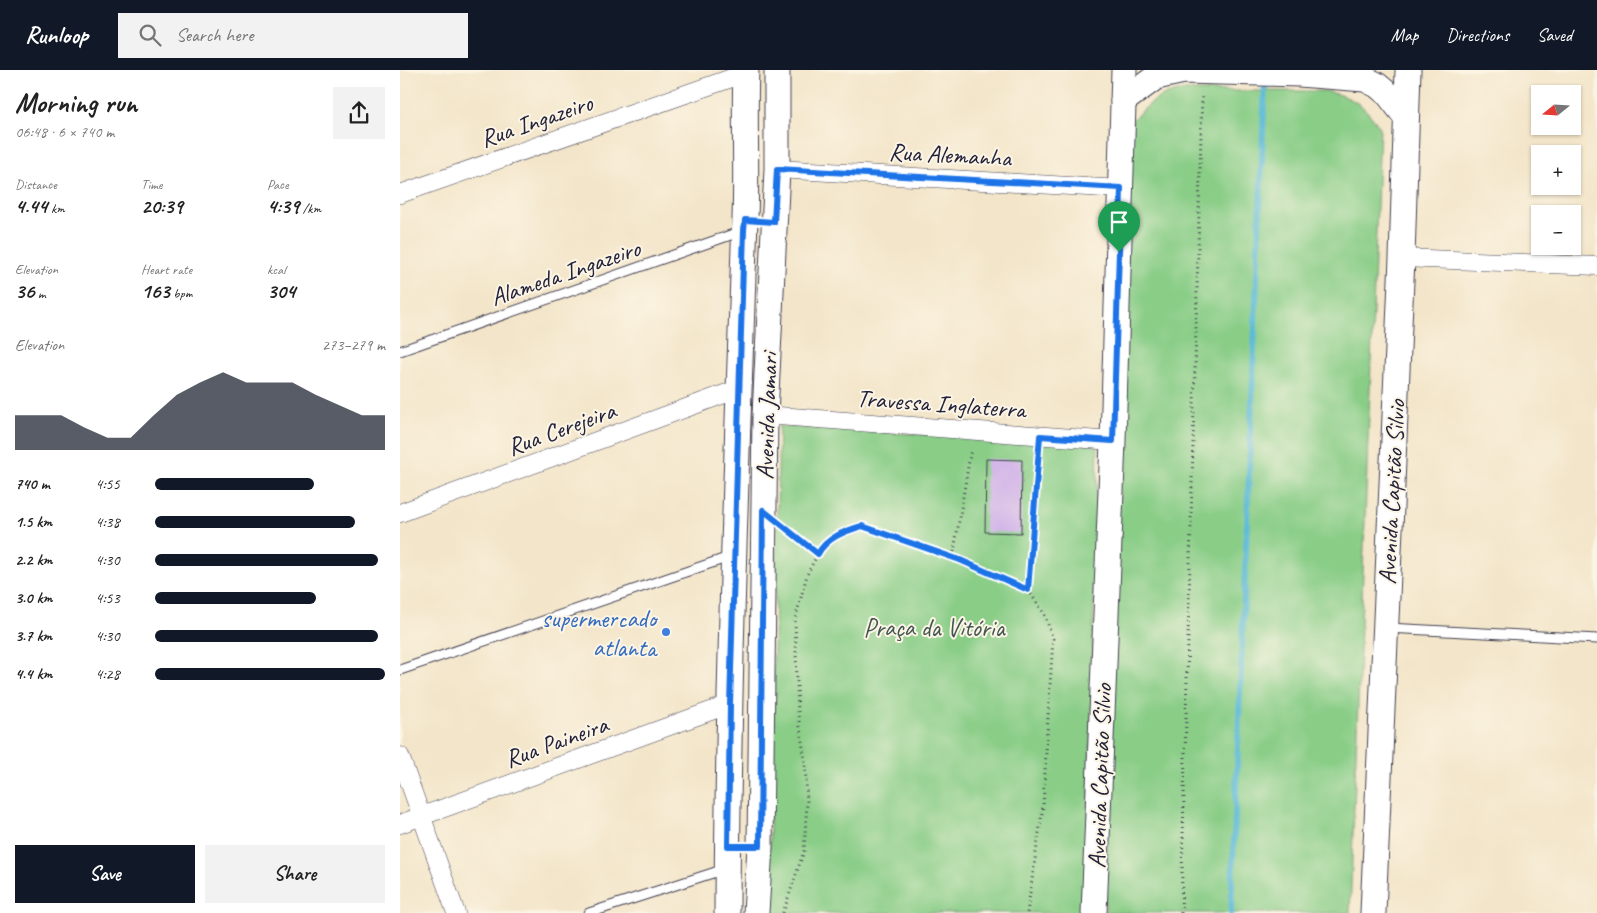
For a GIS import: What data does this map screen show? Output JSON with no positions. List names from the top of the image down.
{
  "streets": {
    "main road": ["Avenida Jamari", "Avenida Capitão Silvio"],
    "street": [
      "Rua Ingazeiro",
      "Rua Alemanha",
      "Travessa Inglaterra",
      "Rua Cerejeira",
      "Rua Paineira"
    ],
    "lane": ["Alameda Ingazeiro"]
  },
  "crossings": [
    ["Rua Ingazeiro", "Avenida Jamari"],
    ["Rua Alemanha", "Avenida Jamari"],
    ["Rua Alemanha", "Avenida Capitão Silvio"],
    ["Alameda Ingazeiro", "Avenida Jamari"],
    ["Travessa Inglaterra", "Avenida Jamari"],
    ["Travessa Inglaterra", "Avenida Capitão Silvio"],
    ["Avenida Jamari", "Rua Cerejeira"],
    ["Avenida Jamari", "Rua Paineira"]
  ],
  "parks": ["Praça da Vitória"],
  "places": ["supermercado atlanta"],
  "north": "left",
  "page": {
    "header": "Runloop",
    "search": "Search here",
    "nav": ["Map", "Directions", "Saved"],
    "heading": ["Morning run", "06:48 · 6 × 740 m"],
    "map_buttons": ["+", "−"],
    "stats": [
      ["Distance", "4.44 km"],
      ["Time", "20:39"],
      ["Pace", "4:39 /km"],
      ["Elevation", "36 m"],
      ["Heart rate", "163 bpm"],
      ["kcal", "304"]
    ],
    "chart": ["Elevation", "273–279 m"],
    "list": [
      {
        "name": "740 m",
        "note": "4:55"
      },
      {
        "name": "1.5 km",
        "note": "4:38"
      },
      {
        "name": "2.2 km",
        "note": "4:30"
      },
      {
        "name": "3.0 km",
        "note": "4:53"
      },
      {
        "name": "3.7 km",
        "note": "4:30"
      },
      {
        "name": "4.4 km",
        "note": "4:28"
      }
    ],
    "buttons": ["Save", "Share"]
  }
}
